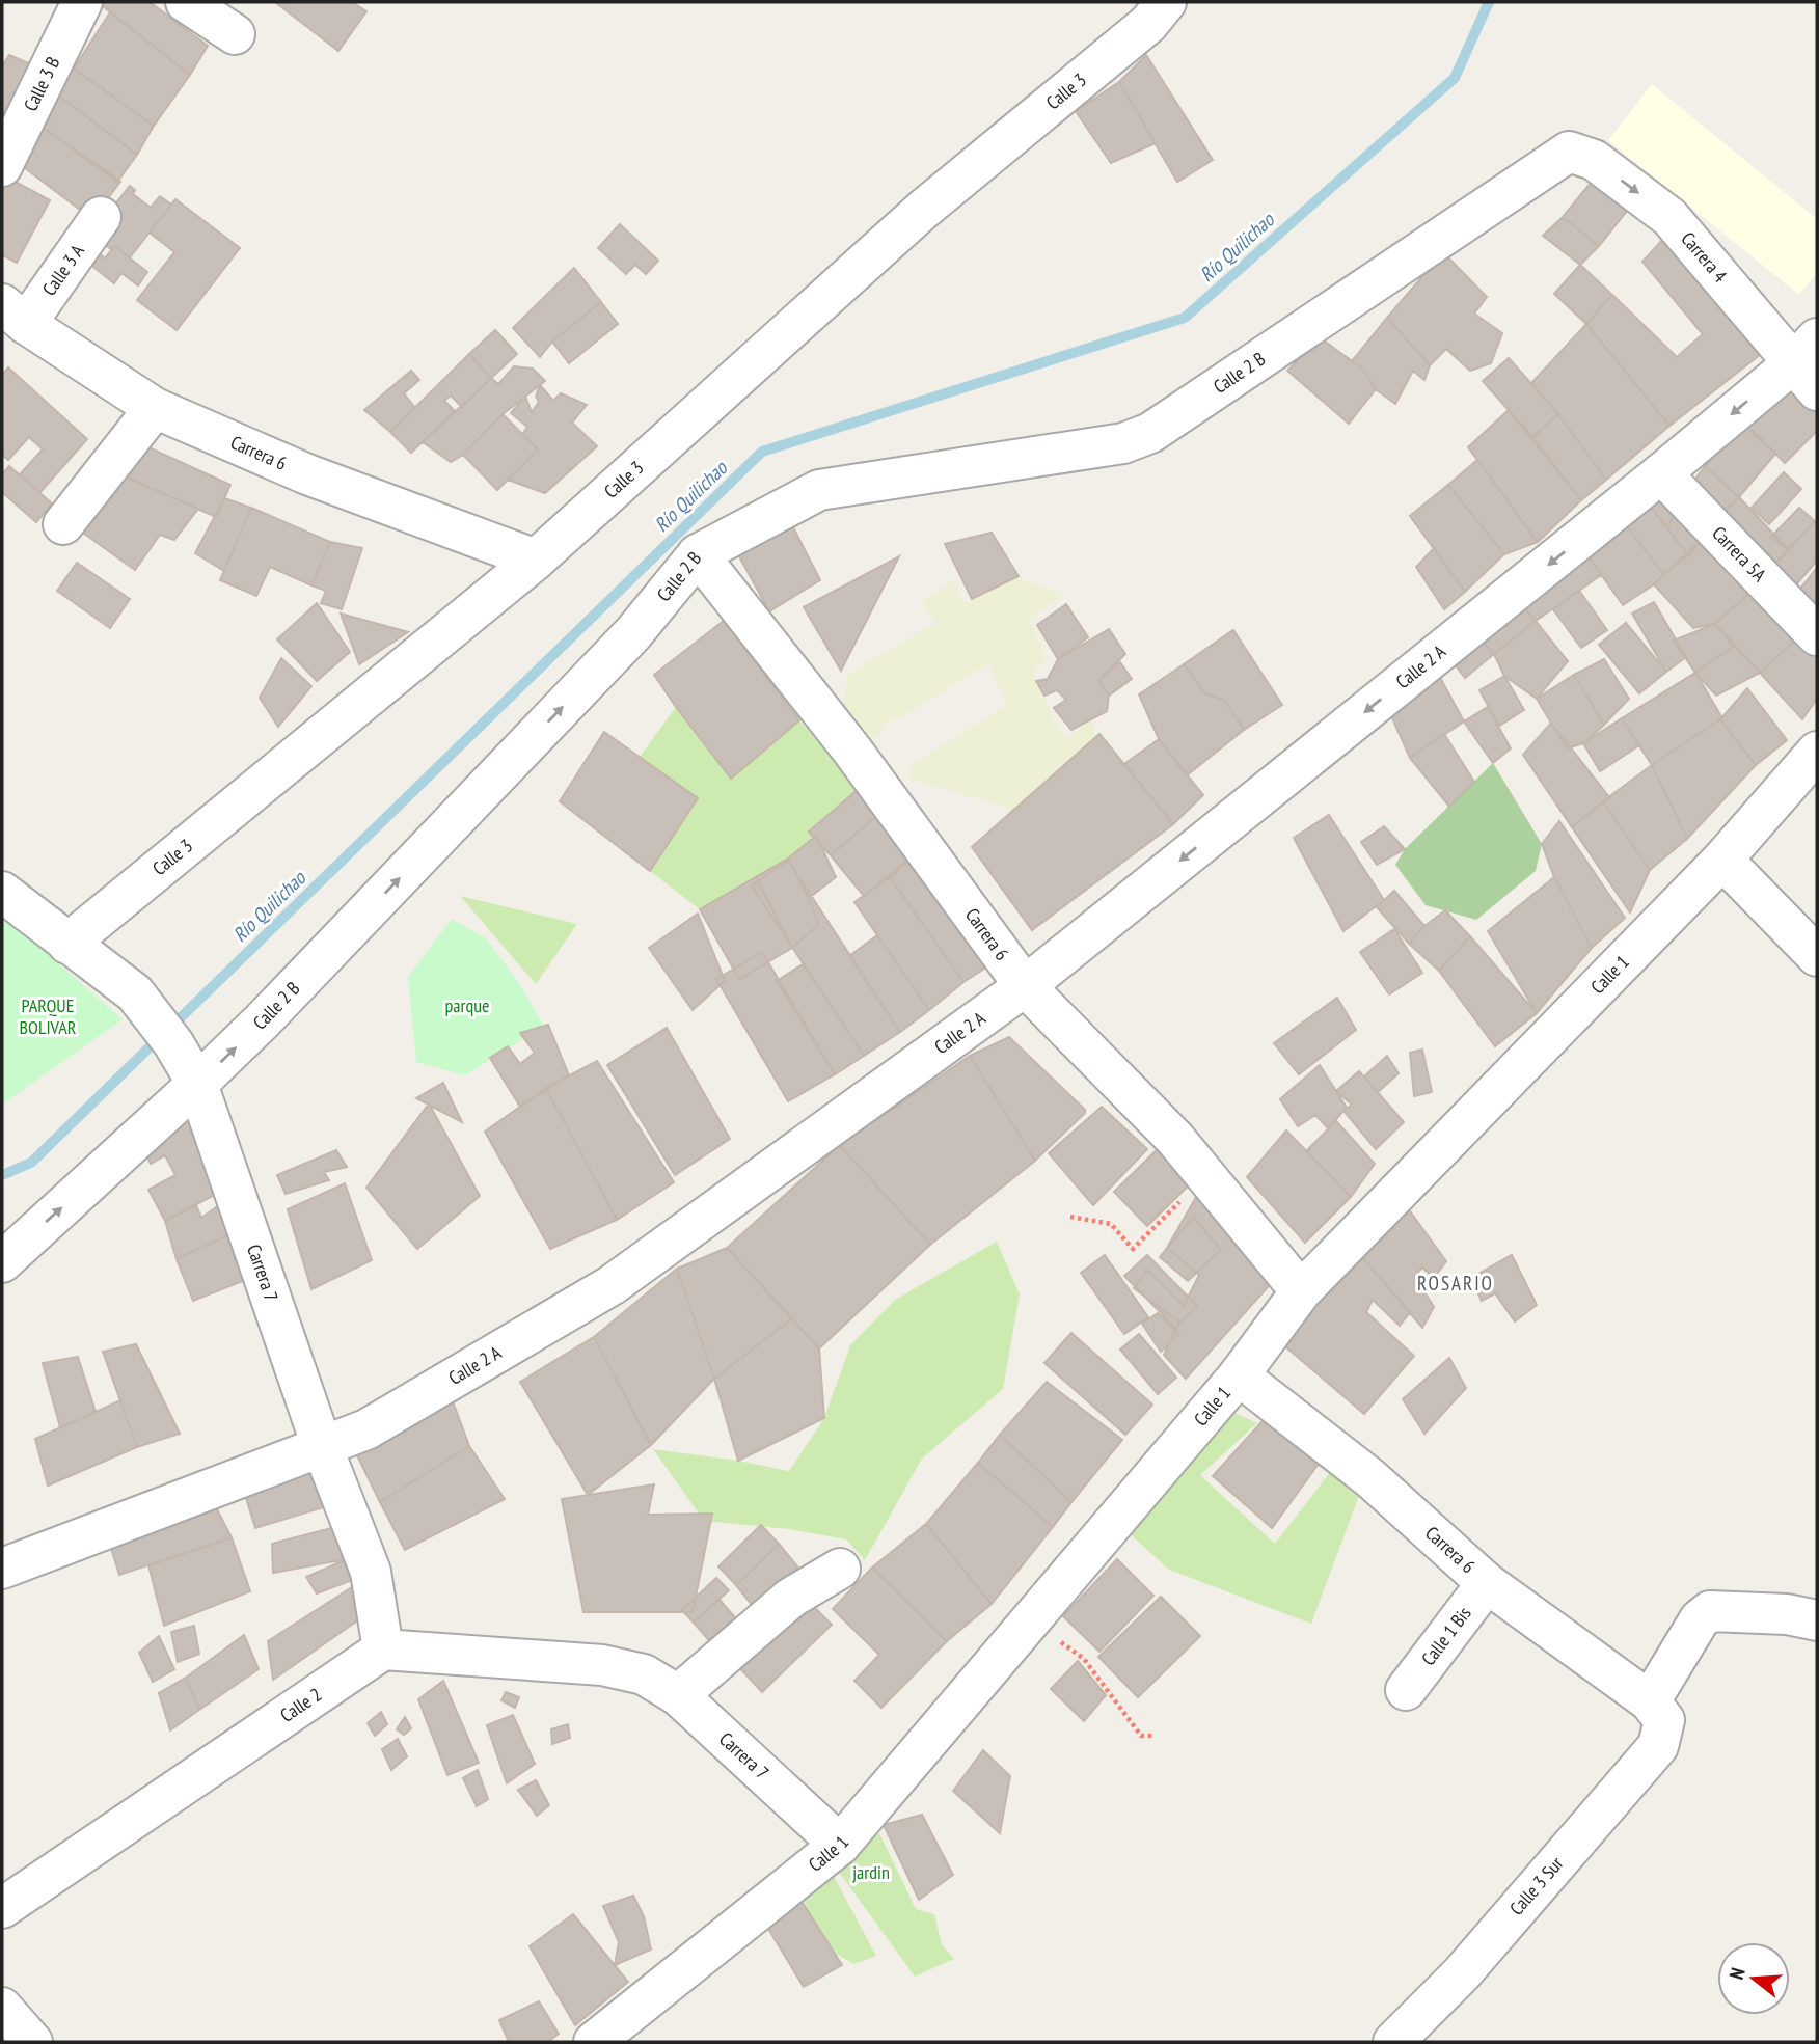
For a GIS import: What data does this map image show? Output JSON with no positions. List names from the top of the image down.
{
  "streets": {
    "street": [
      "Calle 3 B",
      "Calle 3",
      "Carrera 4",
      "Calle 3 A",
      "Calle 2 B",
      "Carrera 6",
      "Carrera 5A",
      "Calle 2 A",
      "Calle 1",
      "Carrera 7",
      "Calle 1 Bis",
      "Calle 2",
      "Calle 3 Sur"
    ]
  },
  "crossings": [
    ["Calle 3", "Carrera 6"],
    ["Calle 3", "Carrera 7"],
    ["Carrera 4", "Calle 2 B"],
    ["Carrera 4", "Calle 2 A"],
    ["Calle 3 A", "Carrera 6"],
    ["Calle 2 B", "Carrera 6"],
    ["Calle 2 B", "Carrera 7"],
    ["Carrera 6", "Calle 2 A"],
    ["Carrera 6", "Calle 1"],
    ["Carrera 6", "Calle 1 Bis"],
    ["Carrera 6", "Calle 3 Sur"],
    ["Carrera 5A", "Calle 2 A"],
    ["Calle 2 A", "Carrera 7"],
    ["Calle 1", "Carrera 7"],
    ["Carrera 7", "Calle 2"]
  ],
  "one_way": ["Carrera 4", "Calle 2 B", "Calle 2 A"],
  "districts": ["ROSARIO"],
  "water": ["Río Quilichao"],
  "parks": ["PARQUE BOLIVAR", "parque", "jardin"],
  "north": "left"
}
